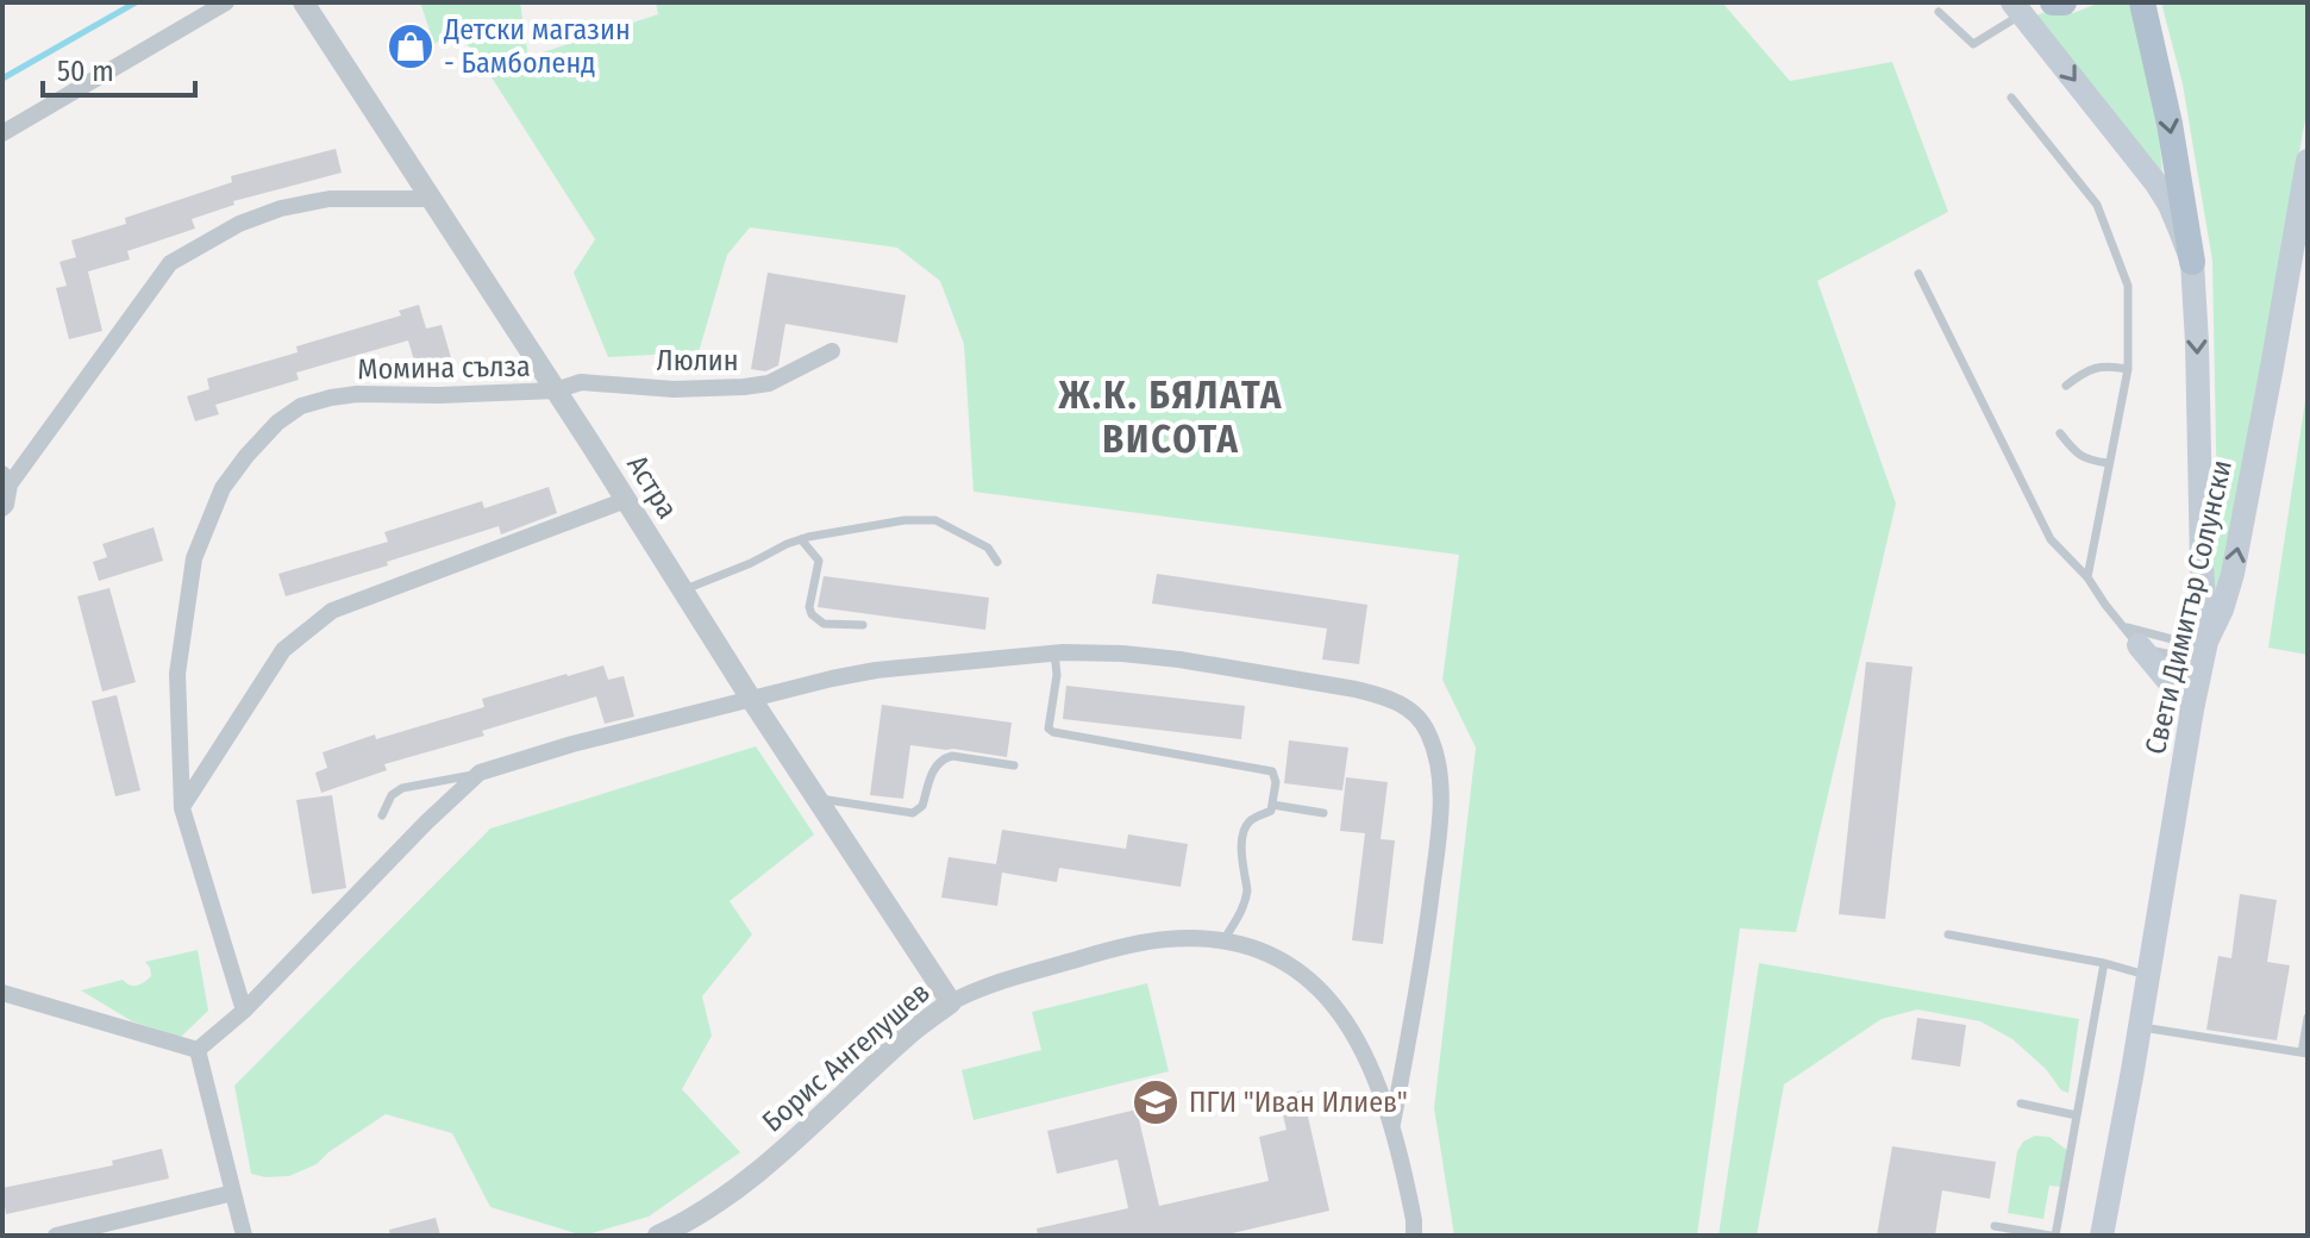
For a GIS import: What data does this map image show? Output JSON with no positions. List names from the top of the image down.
{
  "streets": {
    "main road": ["Свети Димитър Солунски"],
    "street": [
      "Люлин",
      "Момина сълза",
      "Астра",
      "Борис Ангелушев"
    ]
  },
  "crossings": [
    ["Люлин", "Момина сълза"],
    ["Люлин", "Астра"],
    ["Момина сълза", "Астра"],
    ["Астра", "Борис Ангелушев"]
  ],
  "districts": ["Ж.К. БЯЛАТА ВИСОТА"],
  "places": {
    "shop": ["Детски магазин - Бамболенд"],
    "school or university": ["ПГИ \"Иван Илиев\""]
  },
  "scale_bar": "50 m"
}
